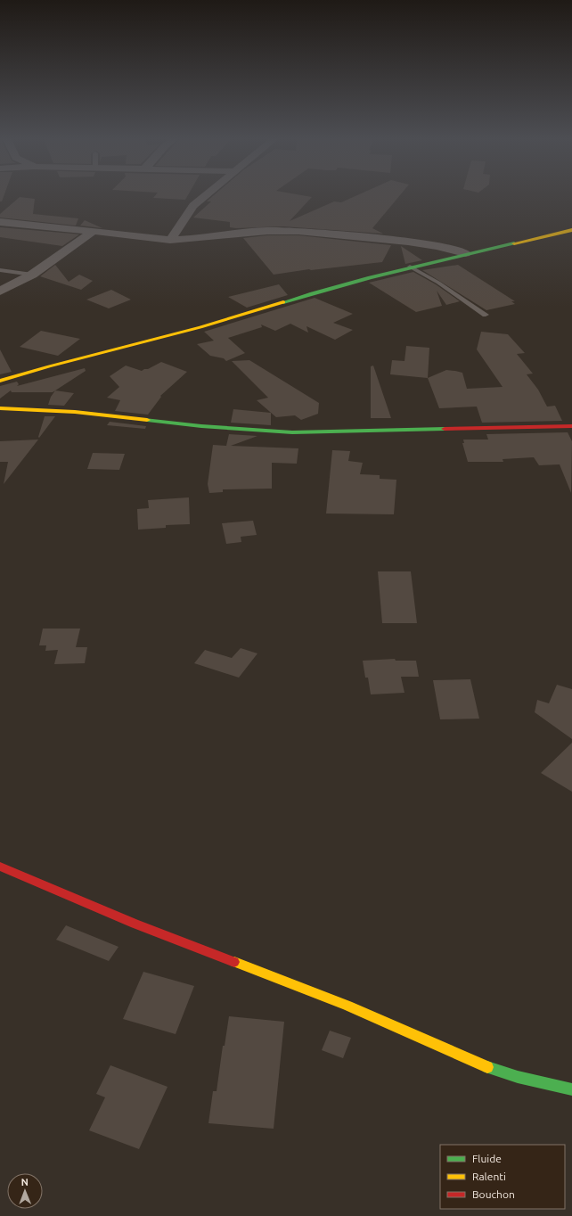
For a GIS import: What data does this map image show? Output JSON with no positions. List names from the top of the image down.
{
  "legend": ["Fluide", "Ralenti", "Bouchon"],
  "north": "top"
}
